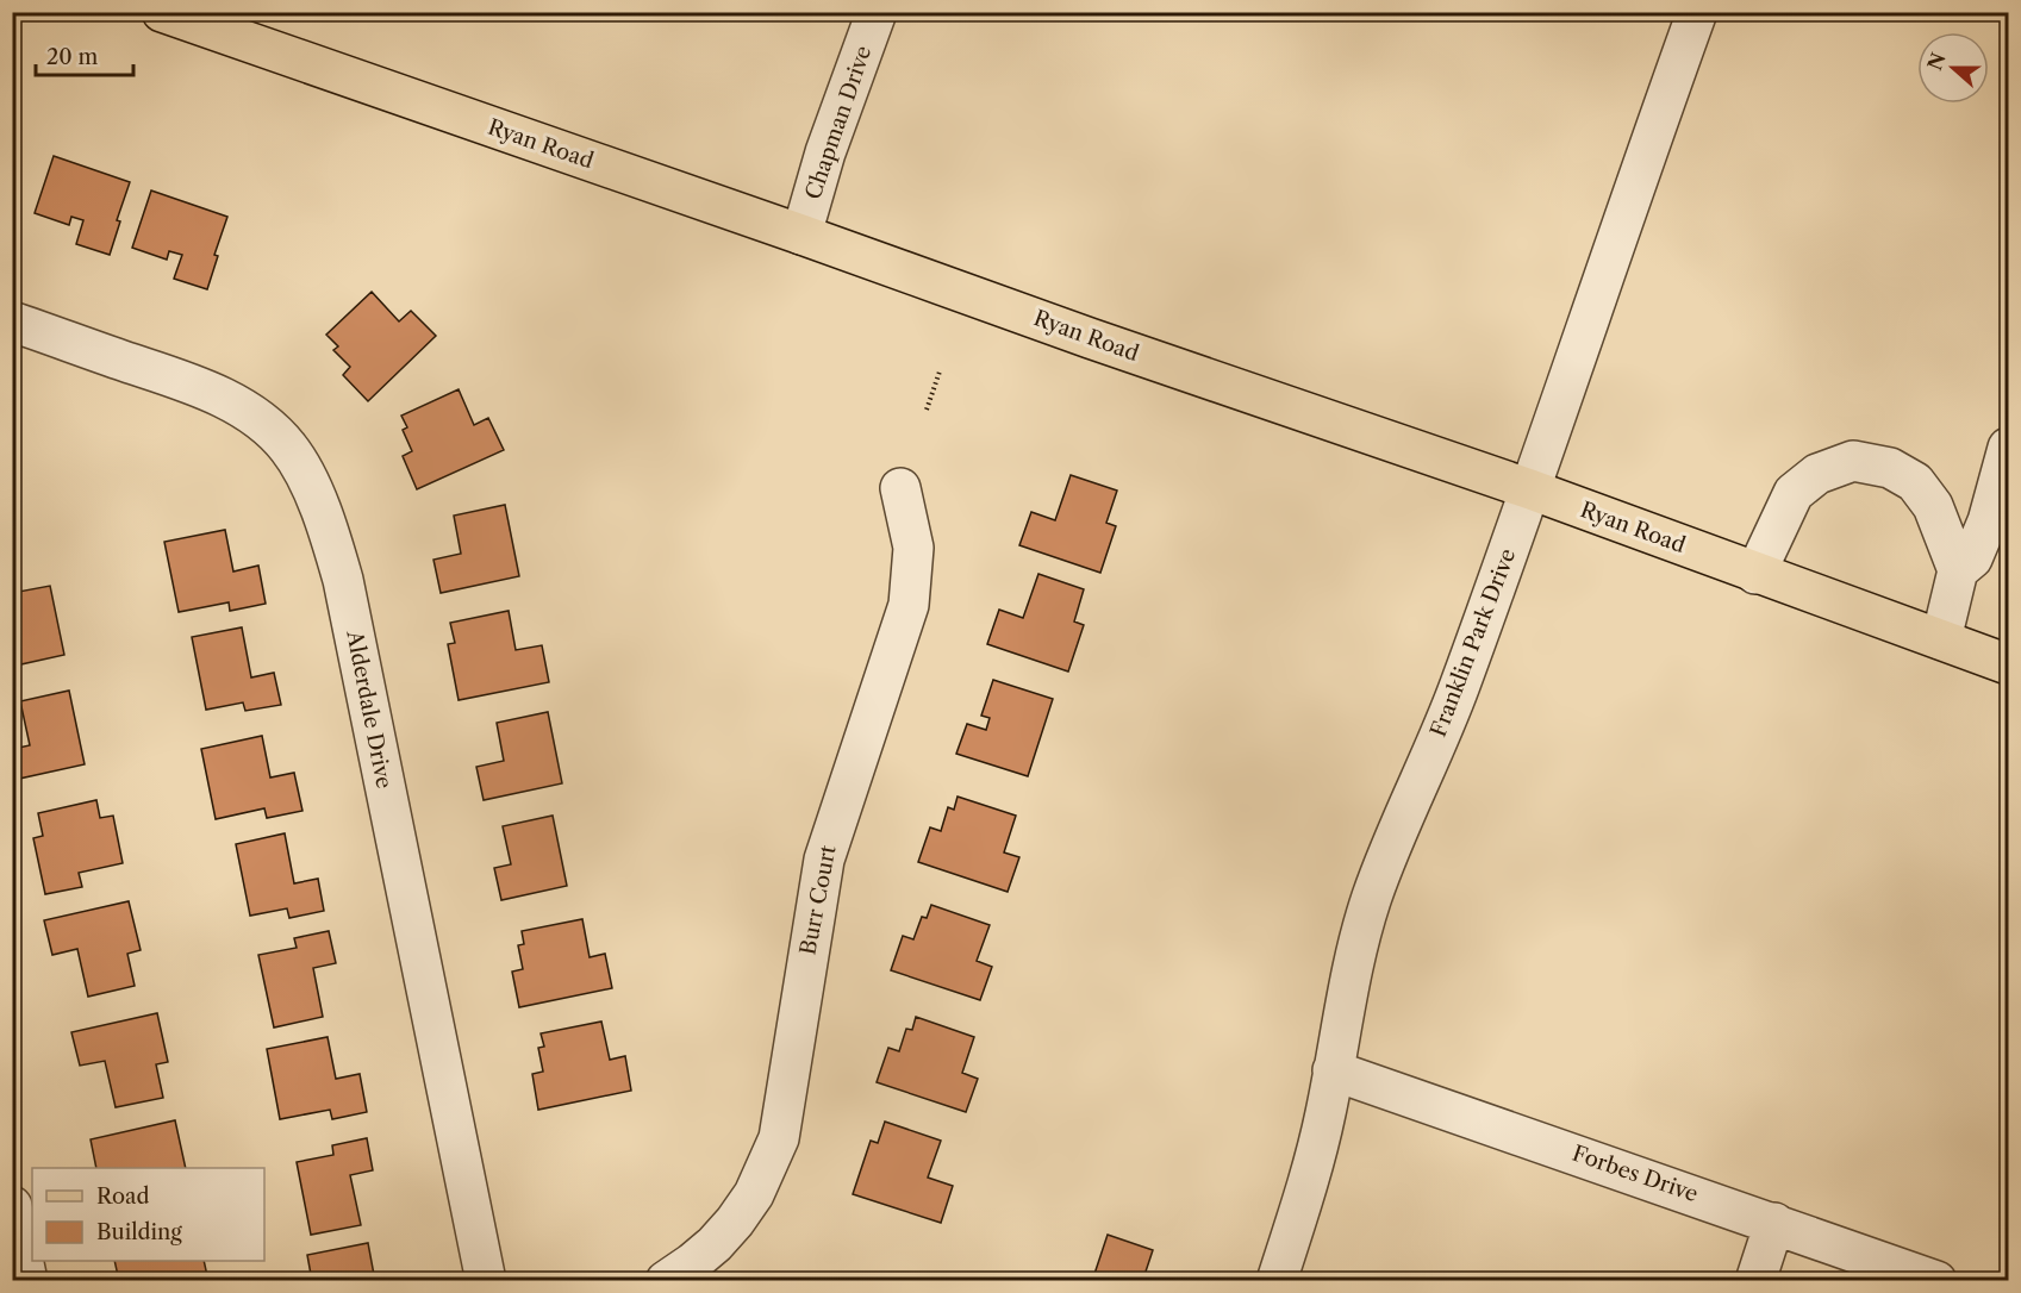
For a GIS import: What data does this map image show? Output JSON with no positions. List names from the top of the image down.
{
  "streets": {
    "main road": ["Ryan Road"],
    "street": [
      "Chapman Drive",
      "Franklin Park Drive",
      "Alderdale Drive",
      "Burr Court",
      "Forbes Drive"
    ]
  },
  "crossings": [
    ["Chapman Drive", "Ryan Road"],
    ["Ryan Road", "Franklin Park Drive"],
    ["Franklin Park Drive", "Forbes Drive"]
  ],
  "legend": ["Road", "Building"],
  "scale_bar": "20 m",
  "north": "left"
}
